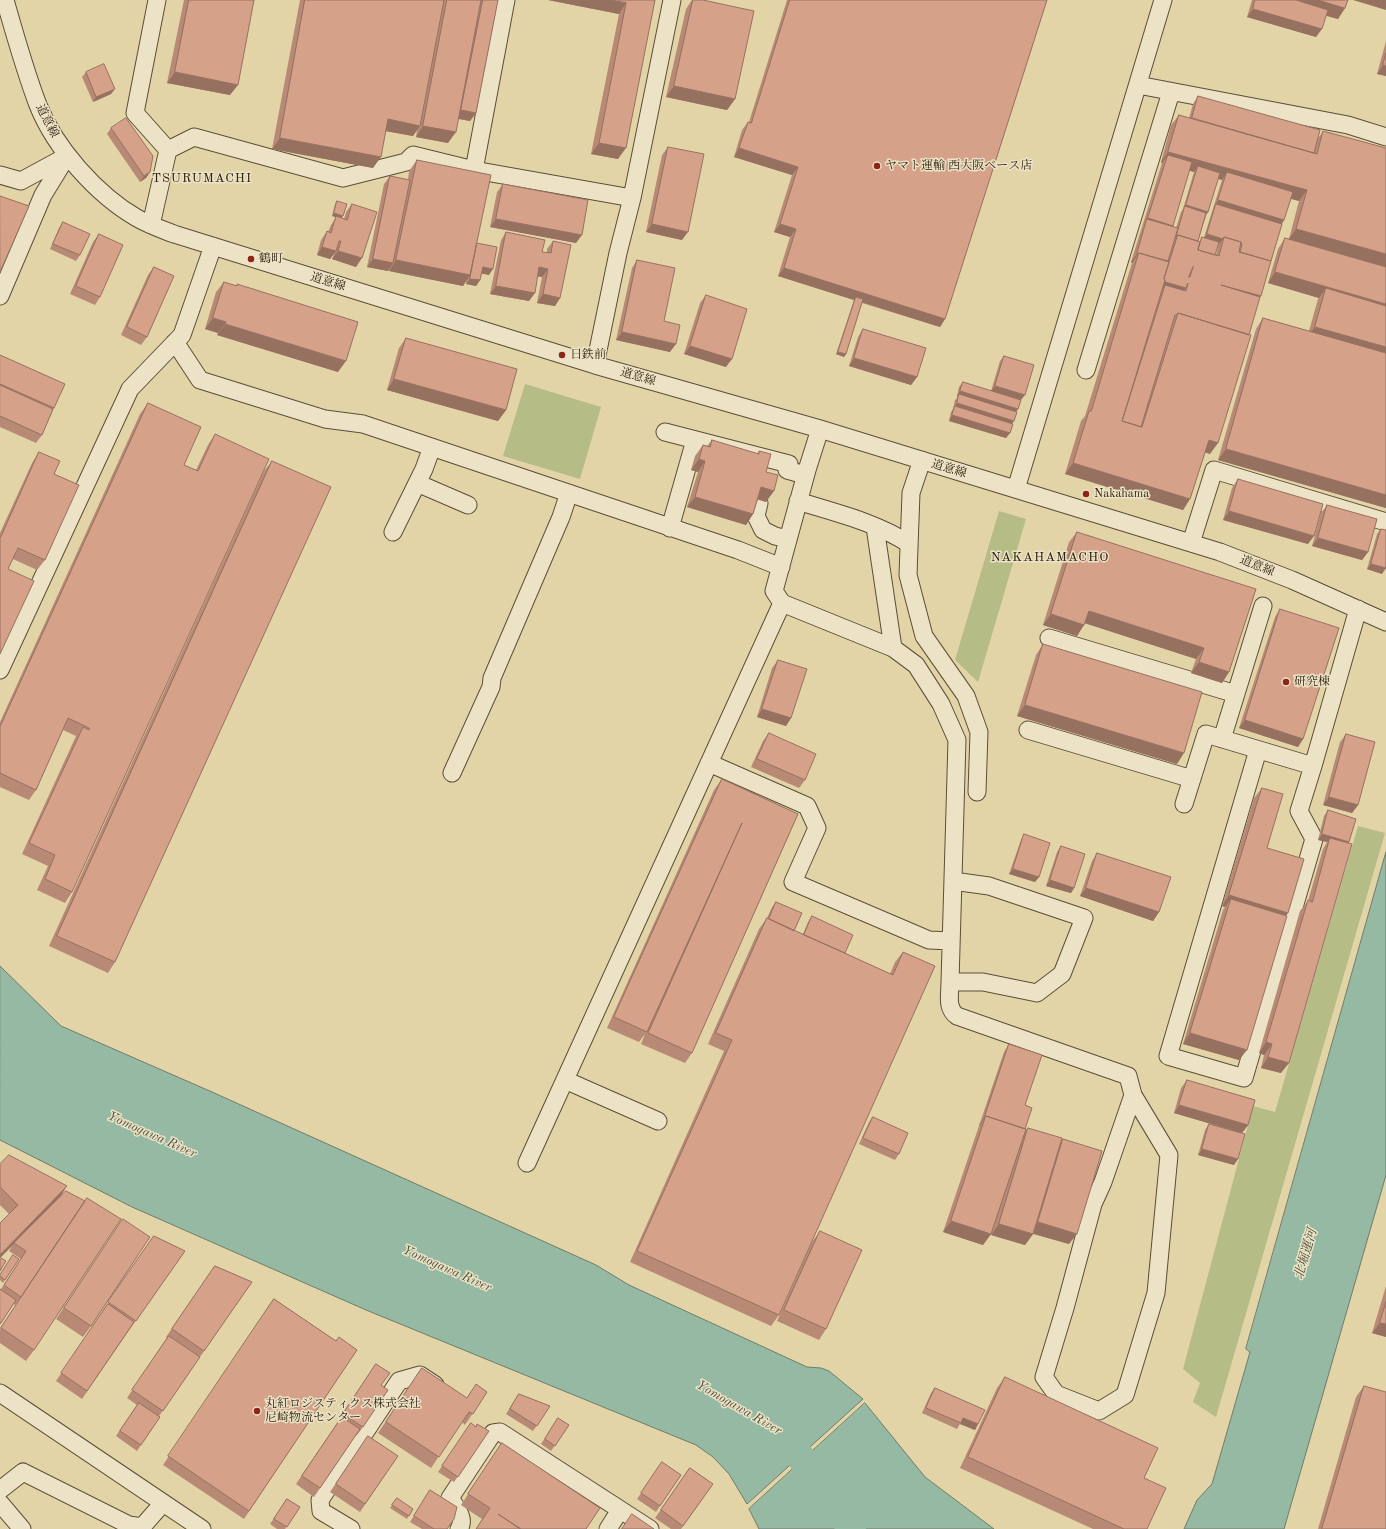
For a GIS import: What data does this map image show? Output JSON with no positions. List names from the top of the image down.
{
  "streets": {
    "street": ["道意線"]
  },
  "districts": ["TSURUMACHI", "NAKAHAMACHO"],
  "water": ["Yomogawa River", "北堀運河"],
  "places": [
    "ヤマト運輸 西大阪ベース店",
    "鶴町",
    "日鉄前",
    "Nakahama",
    "研究棟",
    "丸紅ロジスティクス株式会社 尼崎物流センター"
  ]
}
